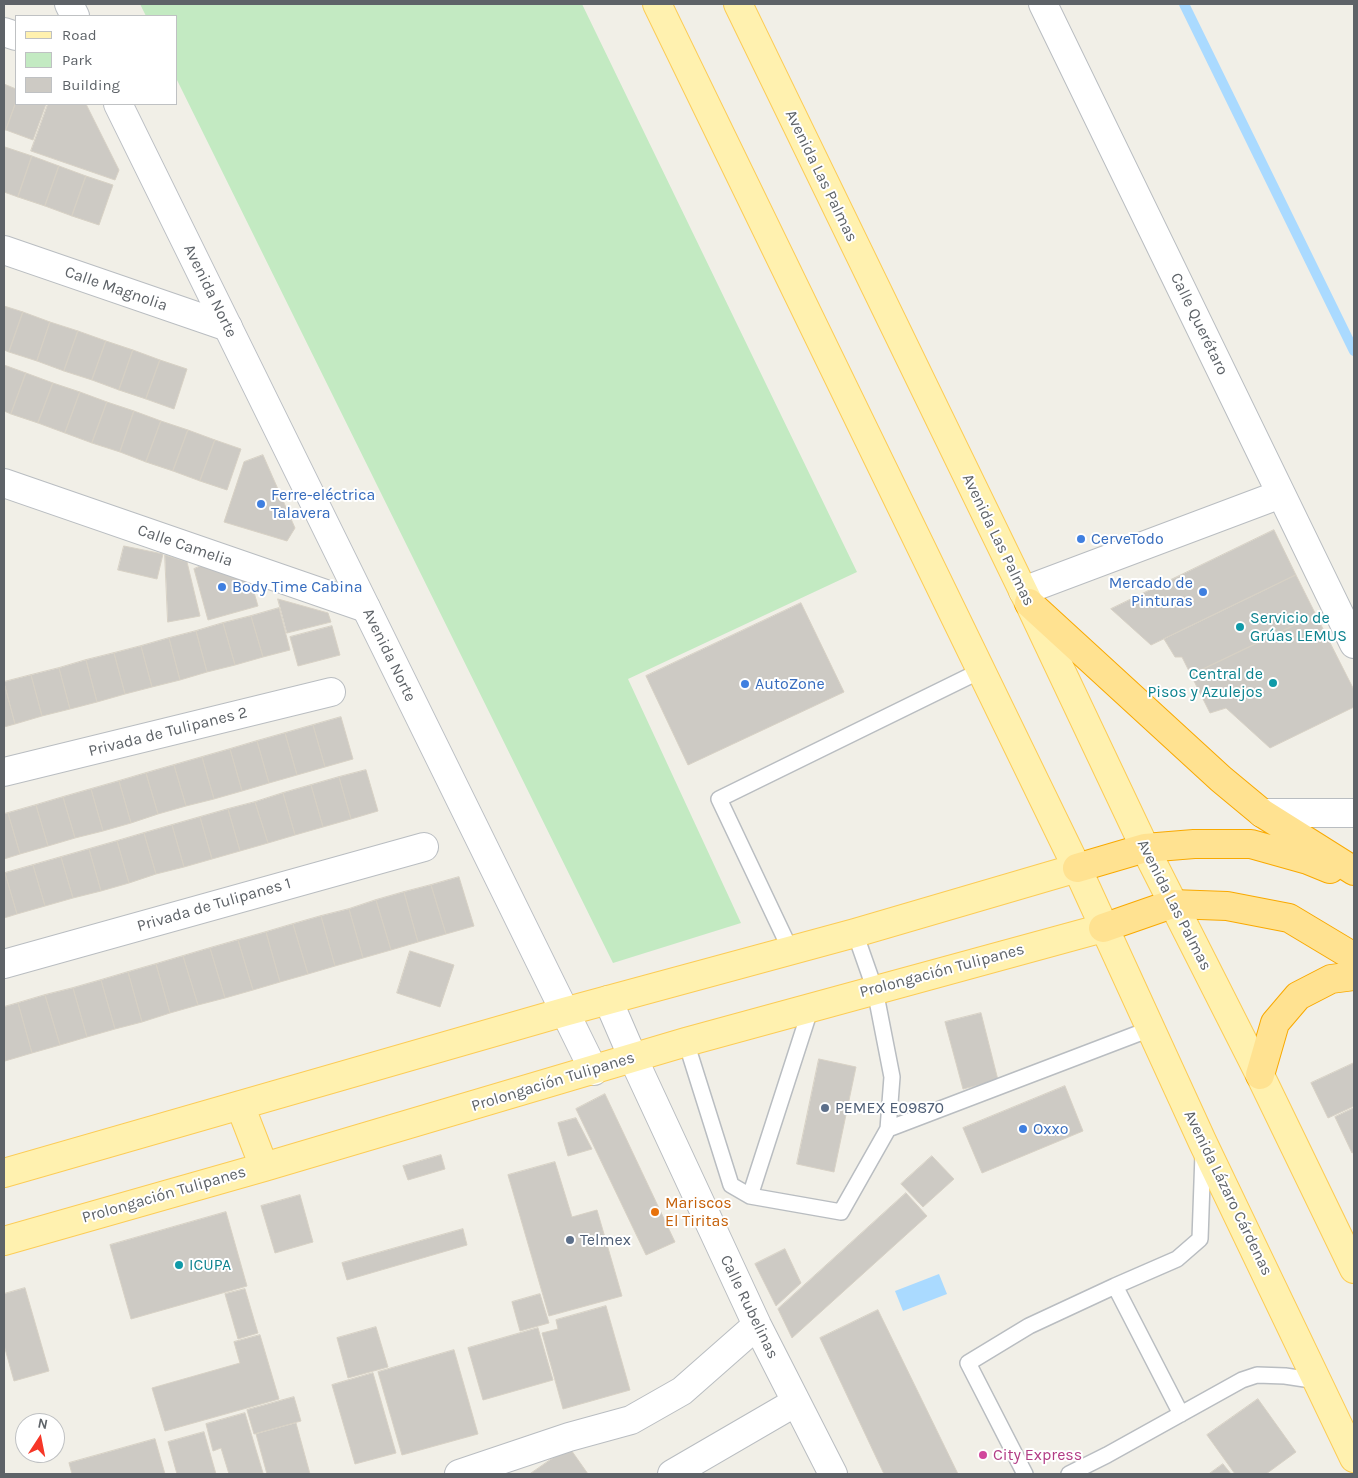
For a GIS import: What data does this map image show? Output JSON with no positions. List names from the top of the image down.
{
  "streets": {
    "main road": ["Avenida Las Palmas", "Prolongación Tulipanes", "Avenida Lázaro Cárdenas"],
    "street": [
      "Calle Magnolia",
      "Avenida Norte",
      "Calle Querétaro",
      "Calle Camelia",
      "Privada de Tulipanes 2",
      "Privada de Tulipanes 1",
      "Calle Rubelinas"
    ]
  },
  "crossings": [
    ["Calle Magnolia", "Avenida Norte"],
    ["Avenida Norte", "Calle Camelia"],
    ["Avenida Norte", "Prolongación Tulipanes"],
    ["Prolongación Tulipanes", "Avenida Lázaro Cárdenas"],
    ["Prolongación Tulipanes", "Calle Rubelinas"]
  ],
  "places": [
    "Ferre-eléctrica Talavera",
    "CerveTodo",
    "Body Time Cabina",
    "Mercado de Pinturas",
    "Servicio de Grúas LEMUS",
    "Central de Pisos y Azulejos",
    "AutoZone",
    "PEMEX E09870",
    "Oxxo",
    "Mariscos El Tiritas",
    "Telmex",
    "ICUPA",
    "City Express"
  ],
  "legend": ["Road", "Park", "Building"],
  "north": "top"
}
